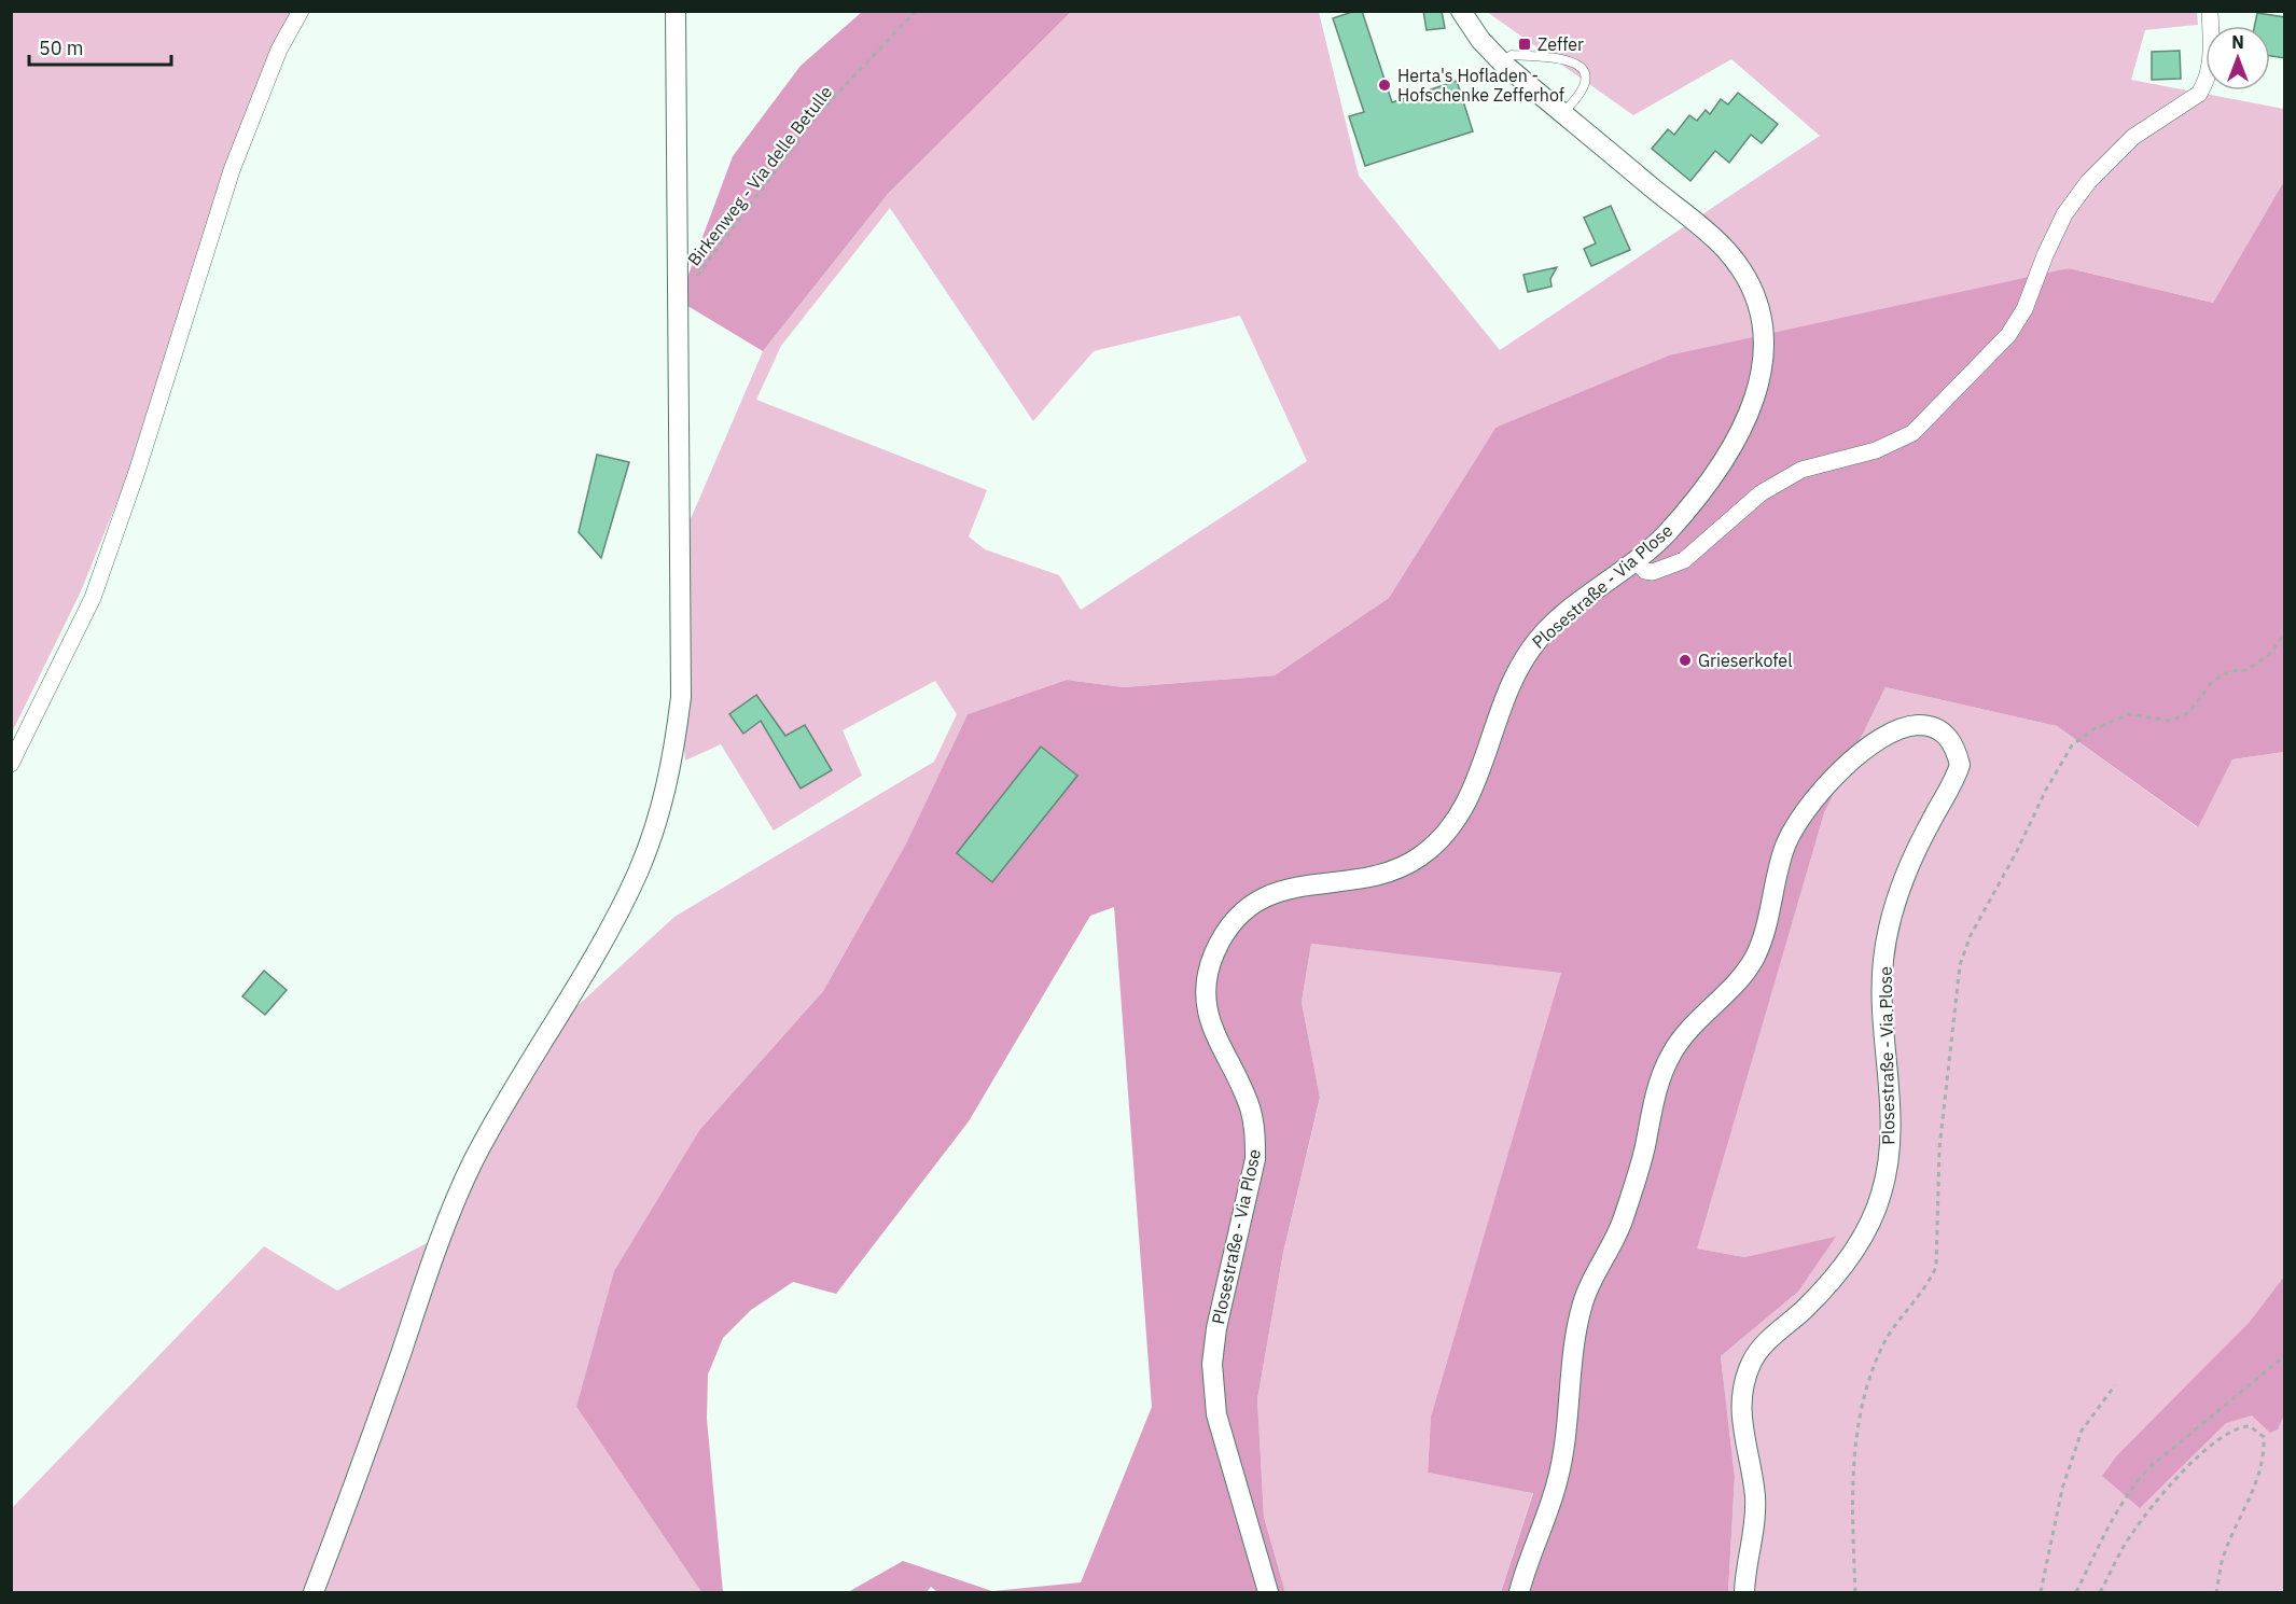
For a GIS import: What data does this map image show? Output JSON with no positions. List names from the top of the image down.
{
  "streets": {
    "street": ["Plosestraße - Via Plose"],
    "path": ["Birkenweg - Via delle Betulle"]
  },
  "places": {
    "transit": ["Zeffer"],
    "other": ["Herta's Hofladen - Hofschenke Zefferhof", "Grieserkofel"]
  },
  "scale_bar": "50 m",
  "north": "top"
}
